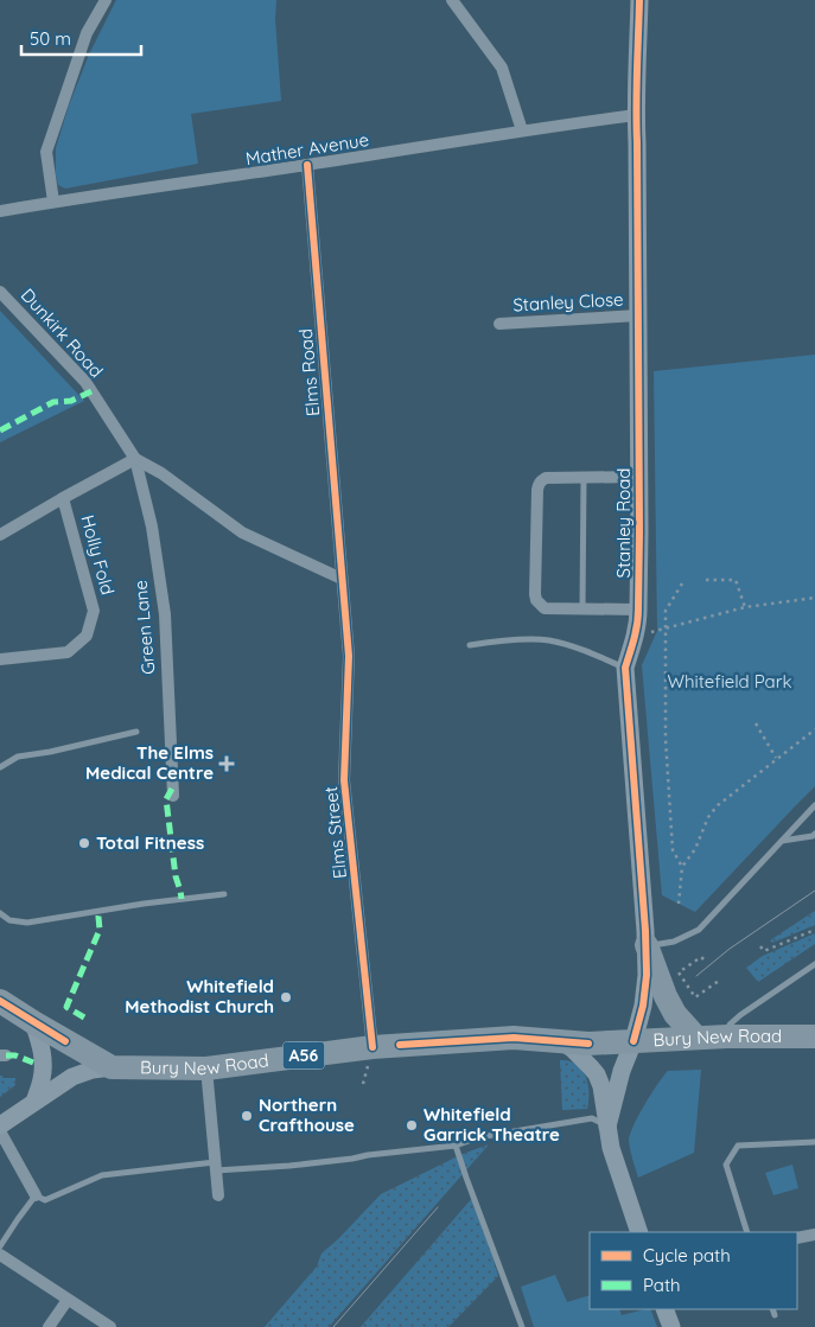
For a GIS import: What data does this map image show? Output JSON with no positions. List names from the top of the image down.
{
  "streets": {
    "highway": ["Bury New Road", "A56"],
    "street": [
      "Mather Avenue",
      "Stanley Close",
      "Dunkirk Road",
      "Elms Road",
      "Stanley Road",
      "Holly Fold",
      "Green Lane",
      "Elms Street"
    ]
  },
  "crossings": [
    ["Mather Avenue", "Elms Road"],
    ["Mather Avenue", "Stanley Road"],
    ["Stanley Close", "Stanley Road"],
    ["Dunkirk Road", "Green Lane"],
    ["Elms Road", "Elms Street"],
    ["Stanley Road", "Bury New Road"],
    ["Elms Street", "Bury New Road"]
  ],
  "parks": ["Whitefield Park"],
  "places": {
    "health": ["The Elms Medical Centre"],
    "other": [
      "Total Fitness",
      "Whitefield Methodist Church",
      "Northern Crafthouse",
      "Whitefield Garrick Theatre"
    ]
  },
  "legend": ["Cycle path", "Path"],
  "scale_bar": "50 m"
}
